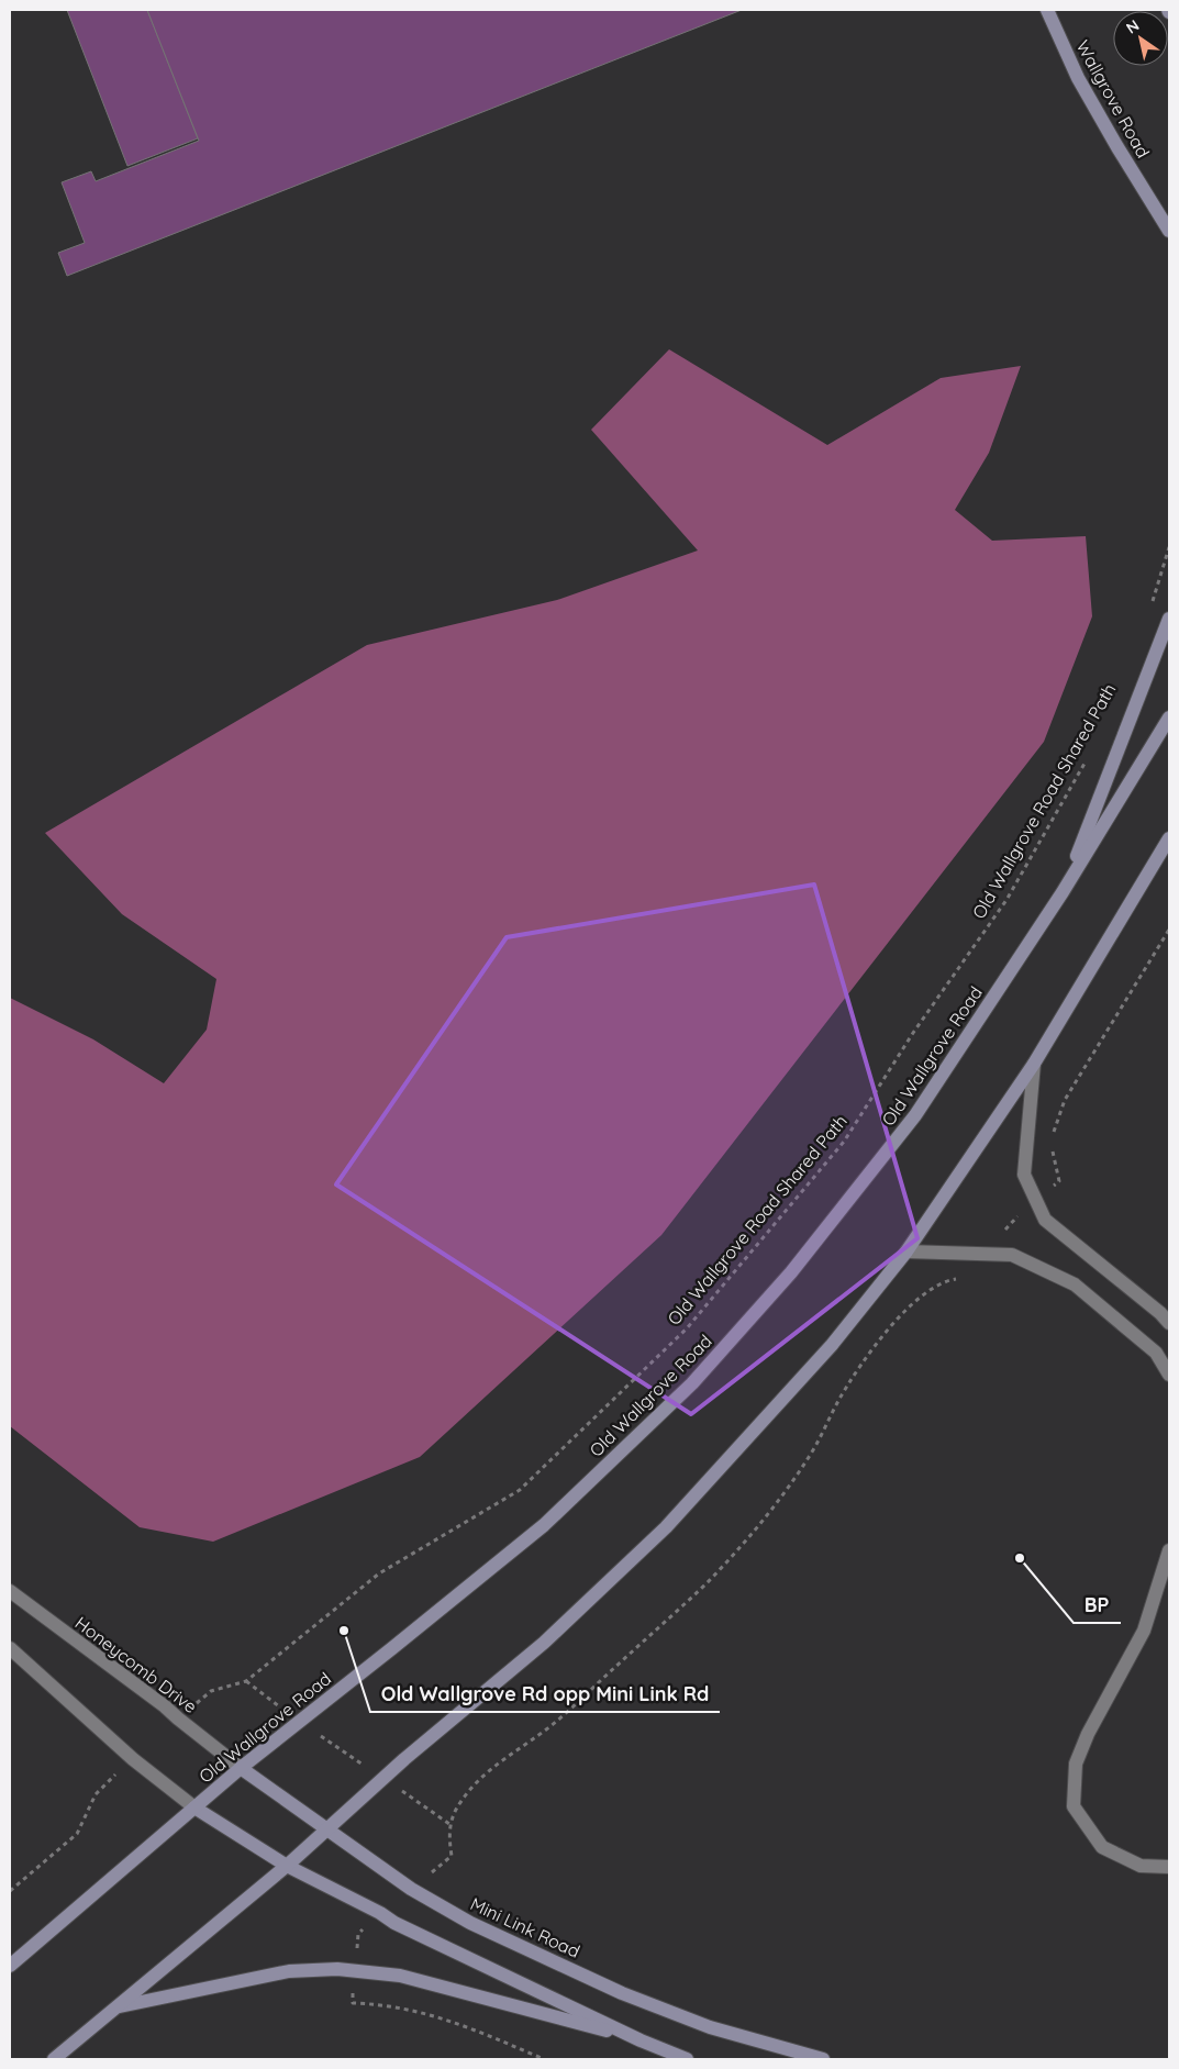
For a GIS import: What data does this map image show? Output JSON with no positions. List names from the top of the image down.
{
  "streets": {
    "main road": ["Wallgrove Road", "Old Wallgrove Road", "Mini Link Road"],
    "street": ["Honeycomb Drive"],
    "path": ["Old Wallgrove Road Shared Path"]
  },
  "crossings": [
    ["Old Wallgrove Road", "Honeycomb Drive"],
    ["Old Wallgrove Road", "Mini Link Road"],
    ["Honeycomb Drive", "Mini Link Road"]
  ],
  "places": ["BP", "Old Wallgrove Rd opp Mini Link Rd"],
  "north": "top left"
}
